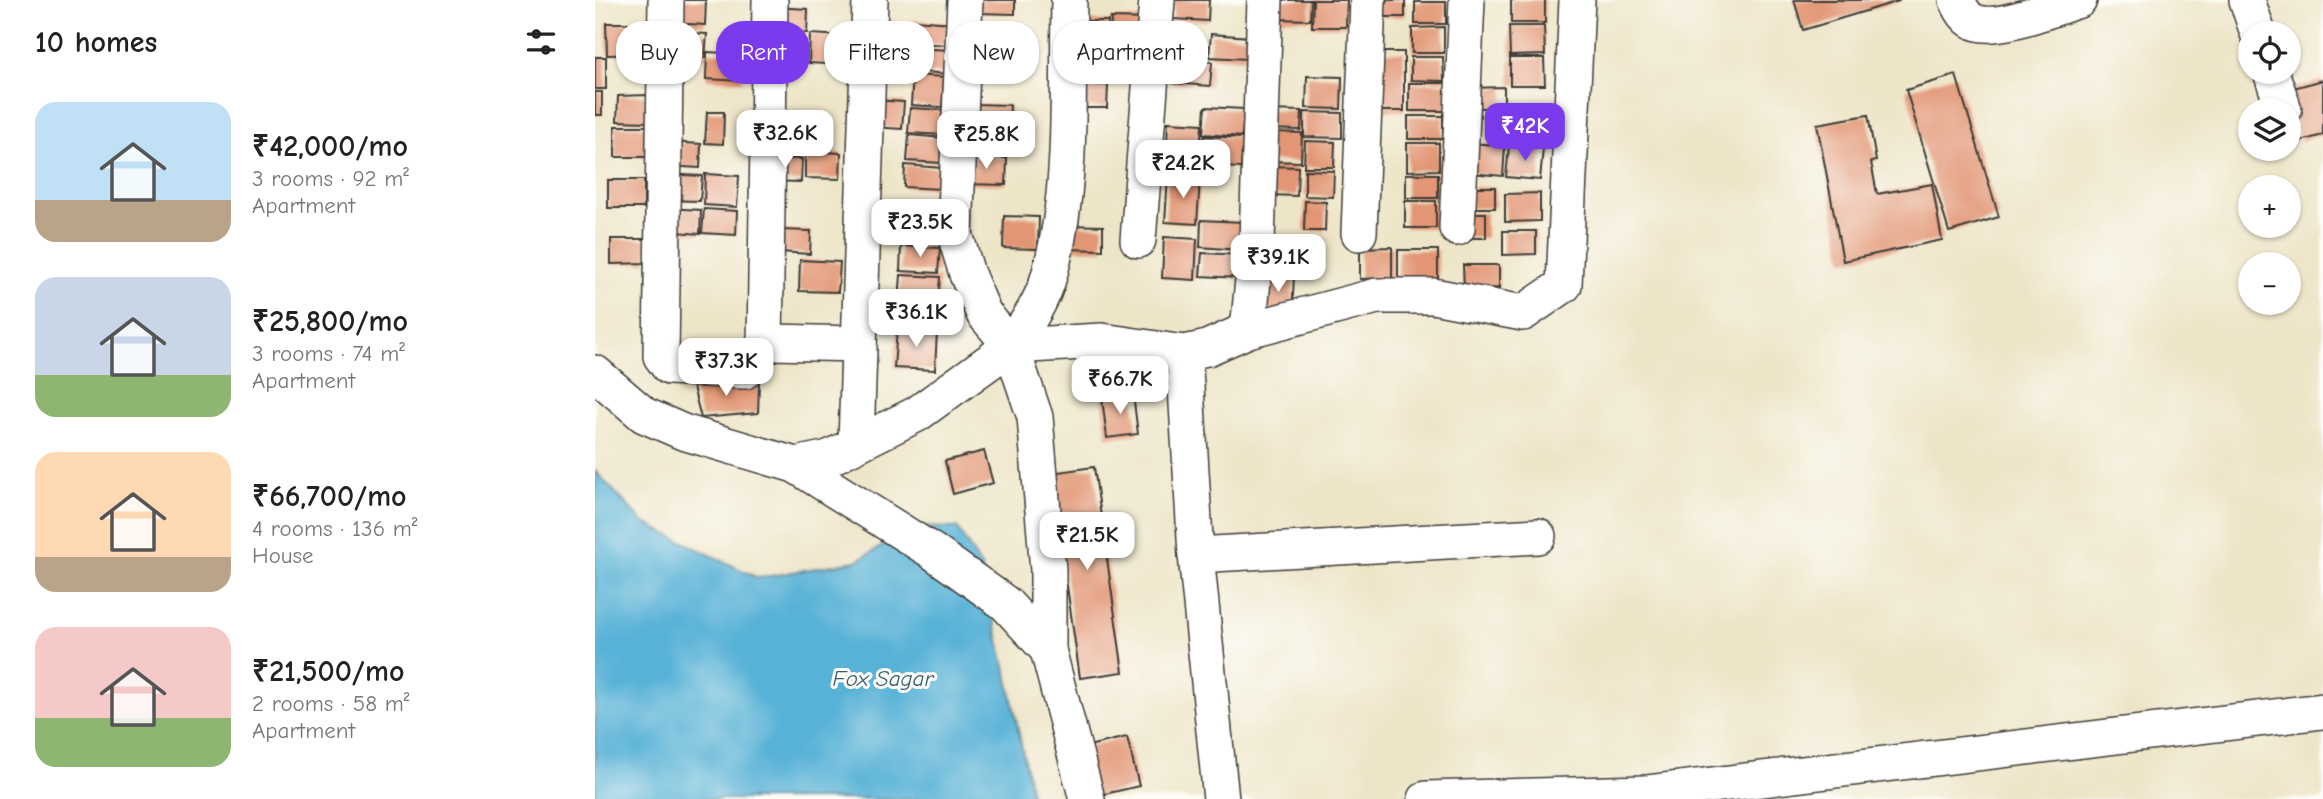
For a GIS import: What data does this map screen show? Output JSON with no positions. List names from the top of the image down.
{
  "water": ["Fox Sagar"],
  "page": {
    "heading": "10 homes",
    "map_buttons": ["+", "−"],
    "chip": [
      "Buy",
      "Rent",
      "Filters",
      "New",
      "Apartment"
    ],
    "list": [
      {
        "name": "₹42,000/mo",
        "note": "3 rooms · 92 m² · Apartment"
      },
      {
        "name": "₹25,800/mo",
        "note": "3 rooms · 74 m² · Apartment"
      },
      {
        "name": "₹66,700/mo",
        "note": "4 rooms · 136 m² · House"
      },
      {
        "name": "₹21,500/mo",
        "note": "2 rooms · 58 m² · Apartment"
      }
    ],
    "price": [
      "₹42K",
      "₹32.6K",
      "₹25.8K",
      "₹24.2K",
      "₹23.5K",
      "₹39.1K",
      "₹36.1K",
      "₹37.3K",
      "₹66.7K",
      "₹21.5K"
    ]
  }
}
